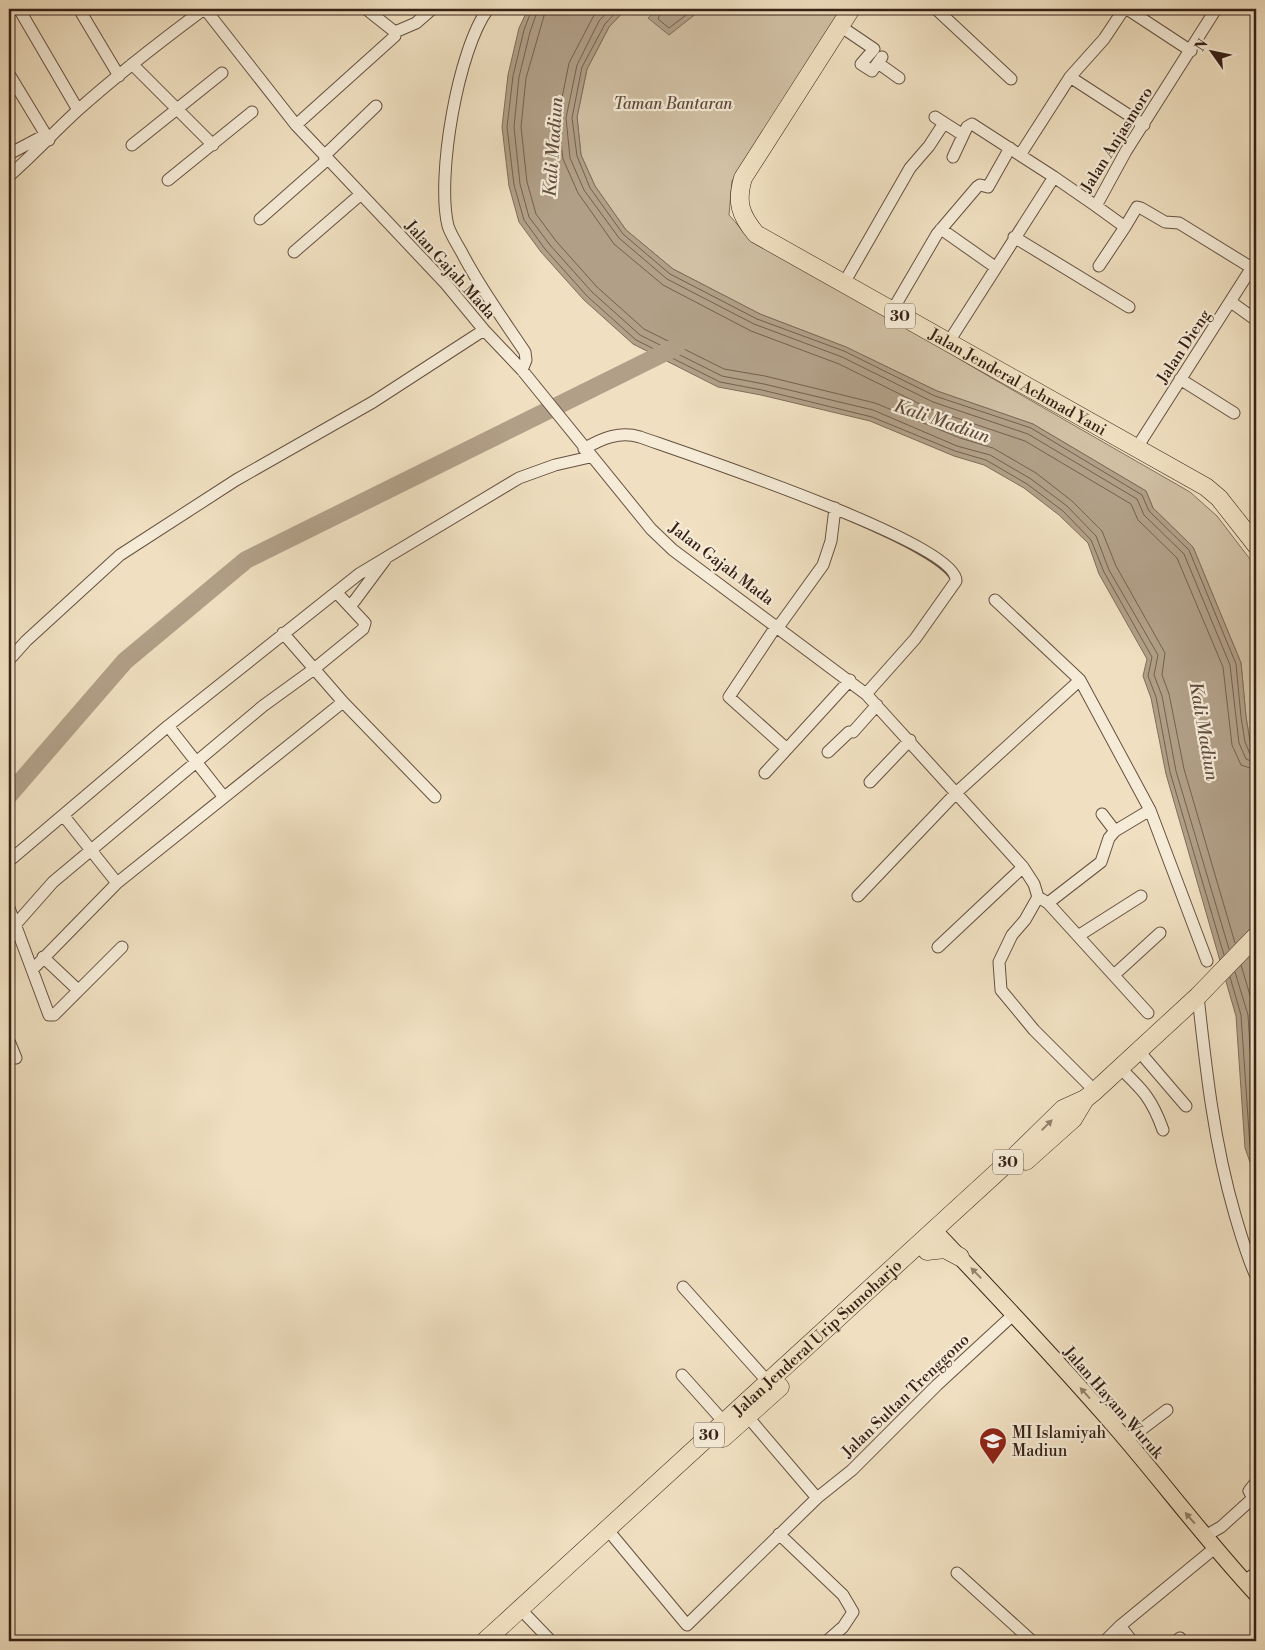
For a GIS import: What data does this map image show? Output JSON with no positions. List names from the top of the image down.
{
  "streets": {
    "highway": ["30", "Jalan Jenderal Achmad Yani", "Jalan Jenderal Urip Sumoharjo"],
    "main road": ["Jalan Hayam Wuruk"],
    "street": [
      "Jalan Anjasmoro",
      "Jalan Gajah Mada",
      "Jalan Dieng",
      "Jalan Sultan Trenggono"
    ]
  },
  "crossings": [
    ["Jalan Anjasmoro", "Jalan Jenderal Achmad Yani"],
    ["Jalan Dieng", "Jalan Jenderal Achmad Yani"],
    ["Jalan Jenderal Urip Sumoharjo", "Jalan Sultan Trenggono"],
    ["Jalan Jenderal Urip Sumoharjo", "Jalan Hayam Wuruk"],
    ["Jalan Sultan Trenggono", "Jalan Hayam Wuruk"]
  ],
  "one_way": ["Jalan Hayam Wuruk"],
  "water": ["Kali Madiun"],
  "parks": ["Taman Bantaran"],
  "places": {
    "school or university": ["MI Islamiyah Madiun"]
  },
  "north": "top left"
}
